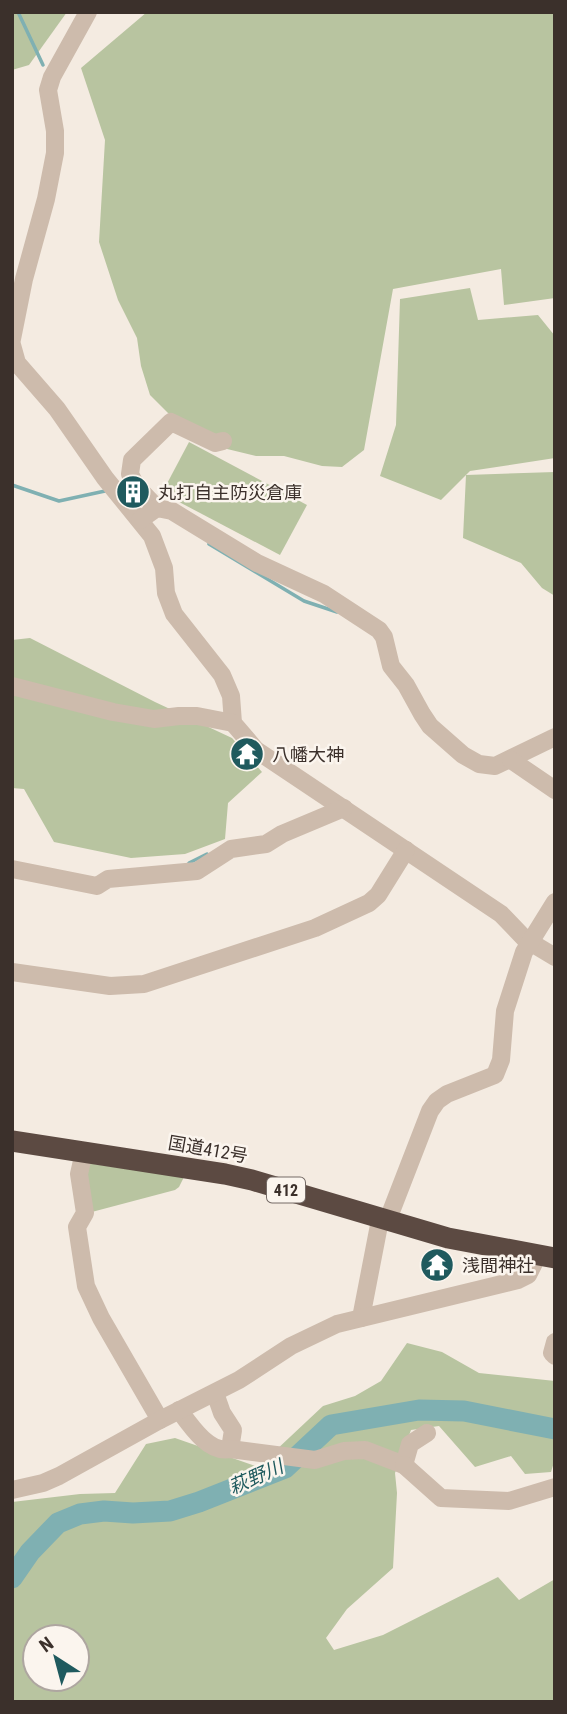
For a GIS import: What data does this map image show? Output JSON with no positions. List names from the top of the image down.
{
  "streets": {
    "highway": ["国道412号", "412"]
  },
  "water": ["萩野川"],
  "places": {
    "building": ["丸打自主防災倉庫"],
    "temple": ["八幡大神", "浅間神社"]
  },
  "north": "top left"
}
